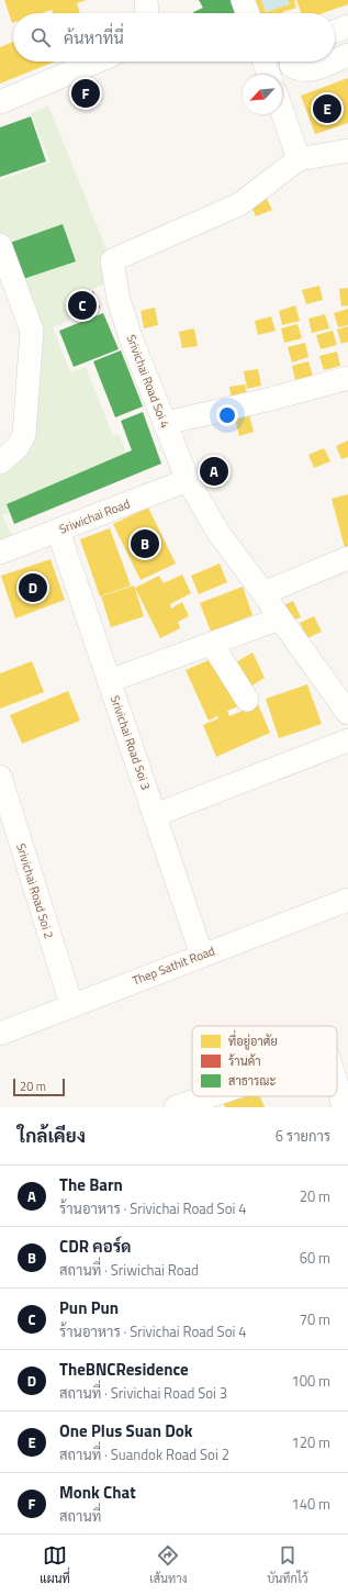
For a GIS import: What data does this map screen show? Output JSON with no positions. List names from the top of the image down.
{
  "streets": {
    "street": [
      "Srivichai Road Soi 4",
      "Sriwichai Road",
      "Srivichai Road Soi 3",
      "Srivichai Road Soi 2",
      "Thep Sathit Road"
    ]
  },
  "crossings": [
    ["Srivichai Road Soi 4", "Sriwichai Road"],
    ["Sriwichai Road", "Srivichai Road Soi 3"],
    ["Srivichai Road Soi 3", "Thep Sathit Road"],
    ["Srivichai Road Soi 2", "Thep Sathit Road"]
  ],
  "legend": ["ที่อยู่อาศัย", "ร้านค้า", "สาธารณะ"],
  "scale_bar": "20 m",
  "north": "bottom left",
  "page": {
    "search": "ค้นหาที่นี่",
    "pins": [
      "F",
      "E",
      "C",
      "A",
      "B",
      "D"
    ],
    "scale": "20 m",
    "heading": ["ใกล้เคียง", "6 รายการ"],
    "list": [
      {
        "mark": "A",
        "name": "The Barn",
        "note": "ร้านอาหาร · Srivichai Road Soi 4",
        "value": "20 m"
      },
      {
        "mark": "B",
        "name": "CDR คอร์ด",
        "note": "สถานที่ · Sriwichai Road",
        "value": "60 m"
      },
      {
        "mark": "C",
        "name": "Pun Pun",
        "note": "ร้านอาหาร · Srivichai Road Soi 4",
        "value": "70 m"
      },
      {
        "mark": "D",
        "name": "TheBNCResidence",
        "note": "สถานที่ · Srivichai Road Soi 3",
        "value": "100 m"
      },
      {
        "mark": "E",
        "name": "One Plus Suan Dok",
        "note": "สถานที่ · Suandok Road Soi 2",
        "value": "120 m"
      },
      {
        "mark": "F",
        "name": "Monk Chat",
        "note": "สถานที่",
        "value": "140 m"
      }
    ],
    "nav": ["แผนที่", "เส้นทาง", "บันทึกไว้"]
  }
}
